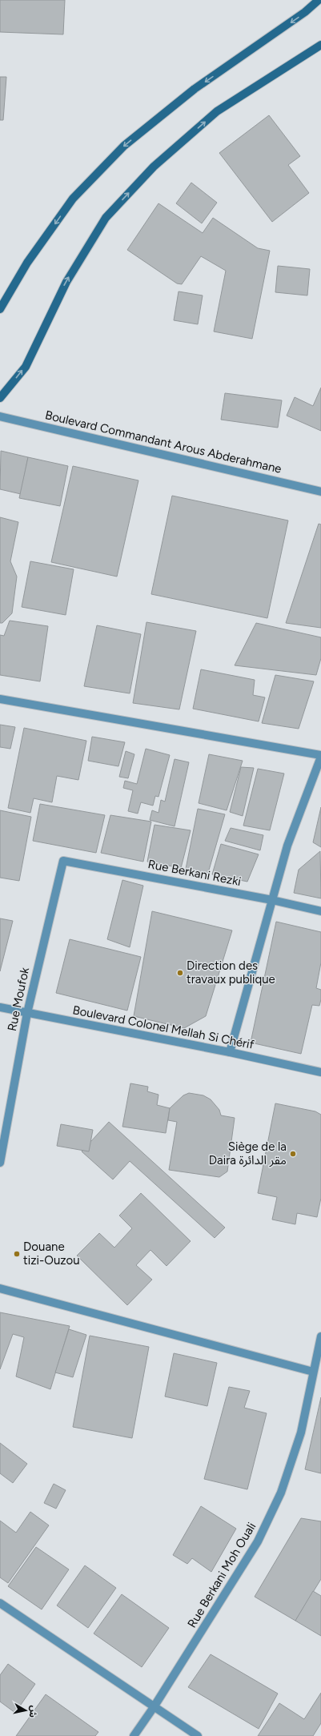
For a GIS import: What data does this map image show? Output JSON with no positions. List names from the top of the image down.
{
  "streets": {
    "street": [
      "Boulevard Commandant Arous Abderahmane",
      "Rue Berkani Rezki",
      "Rue Moufok",
      "Boulevard Colonel Mellah Si Chérif",
      "Rue Berkani Moh Ouali"
    ]
  },
  "crossings": [
    ["Rue Berkani Rezki", "Rue Moufok"],
    ["Rue Moufok", "Boulevard Colonel Mellah Si Chérif"]
  ],
  "places": ["Direction des travaux publique", "Siège de la Daira مقر الدائرة", "Douane tizi-Ouzou"],
  "north": "right"
}
